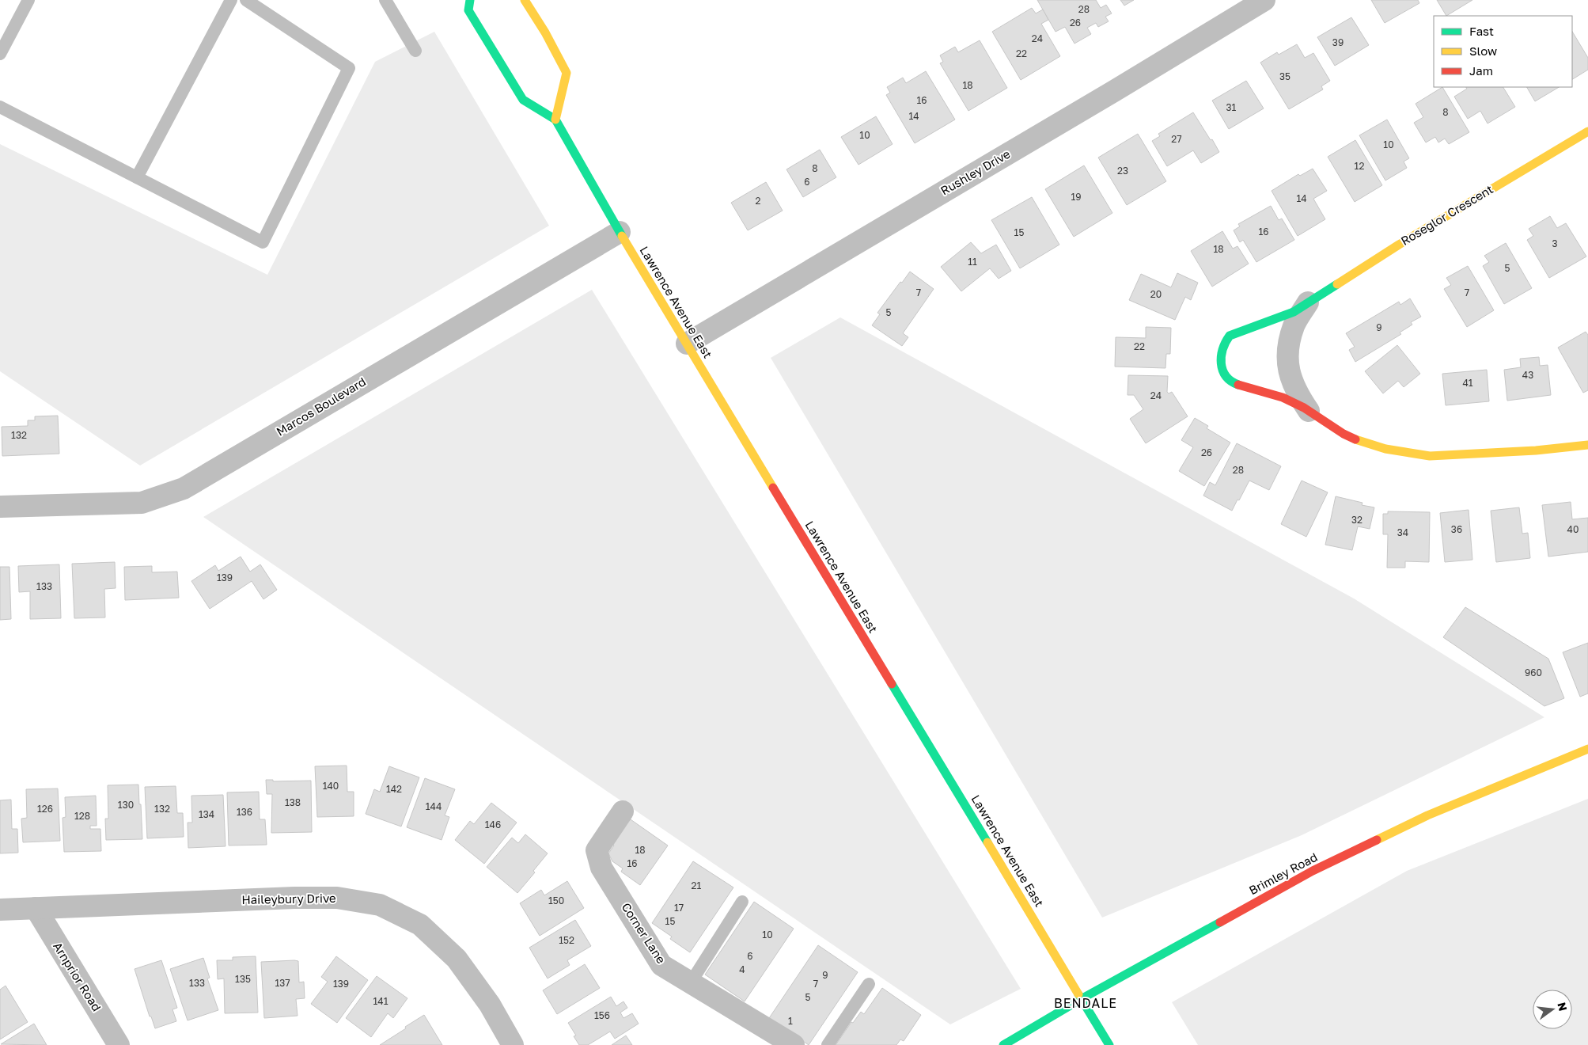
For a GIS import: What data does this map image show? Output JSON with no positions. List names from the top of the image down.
{
  "streets": {
    "main road": ["Roseglor Crescent", "Lawrence Avenue East", "Brimley Road"],
    "street": [
      "Rushley Drive",
      "Marcos Boulevard",
      "Haileybury Drive",
      "Corner Lane",
      "Arnprior Road"
    ]
  },
  "crossings": [
    ["Rushley Drive", "Lawrence Avenue East"],
    ["Lawrence Avenue East", "Marcos Boulevard"],
    ["Lawrence Avenue East", "Brimley Road"],
    ["Haileybury Drive", "Arnprior Road"]
  ],
  "districts": ["BENDALE"],
  "house_numbers": [
    "28",
    "26",
    "24",
    "39",
    "22",
    "35",
    "18",
    "16",
    "31",
    "8",
    "14",
    "10",
    "27",
    "10",
    "12",
    "8",
    "23",
    "6",
    "19",
    "14",
    "2",
    "16",
    "15",
    "3",
    "18",
    "11",
    "5",
    "7",
    "7",
    "20",
    "5",
    "9",
    "22",
    "43",
    "41",
    "24",
    "132",
    "26",
    "28",
    "32",
    "36",
    "40",
    "34",
    "139",
    "133",
    "960",
    "140",
    "142",
    "138",
    "130",
    "144",
    "126",
    "132",
    "136",
    "134",
    "128",
    "146",
    "18",
    "16",
    "21",
    "150",
    "17",
    "15",
    "10",
    "152",
    "6",
    "4",
    "9",
    "135",
    "133",
    "137",
    "139",
    "7",
    "5",
    "141",
    "156",
    "1"
  ],
  "legend": ["Fast", "Slow", "Jam"],
  "north": "right"
}
